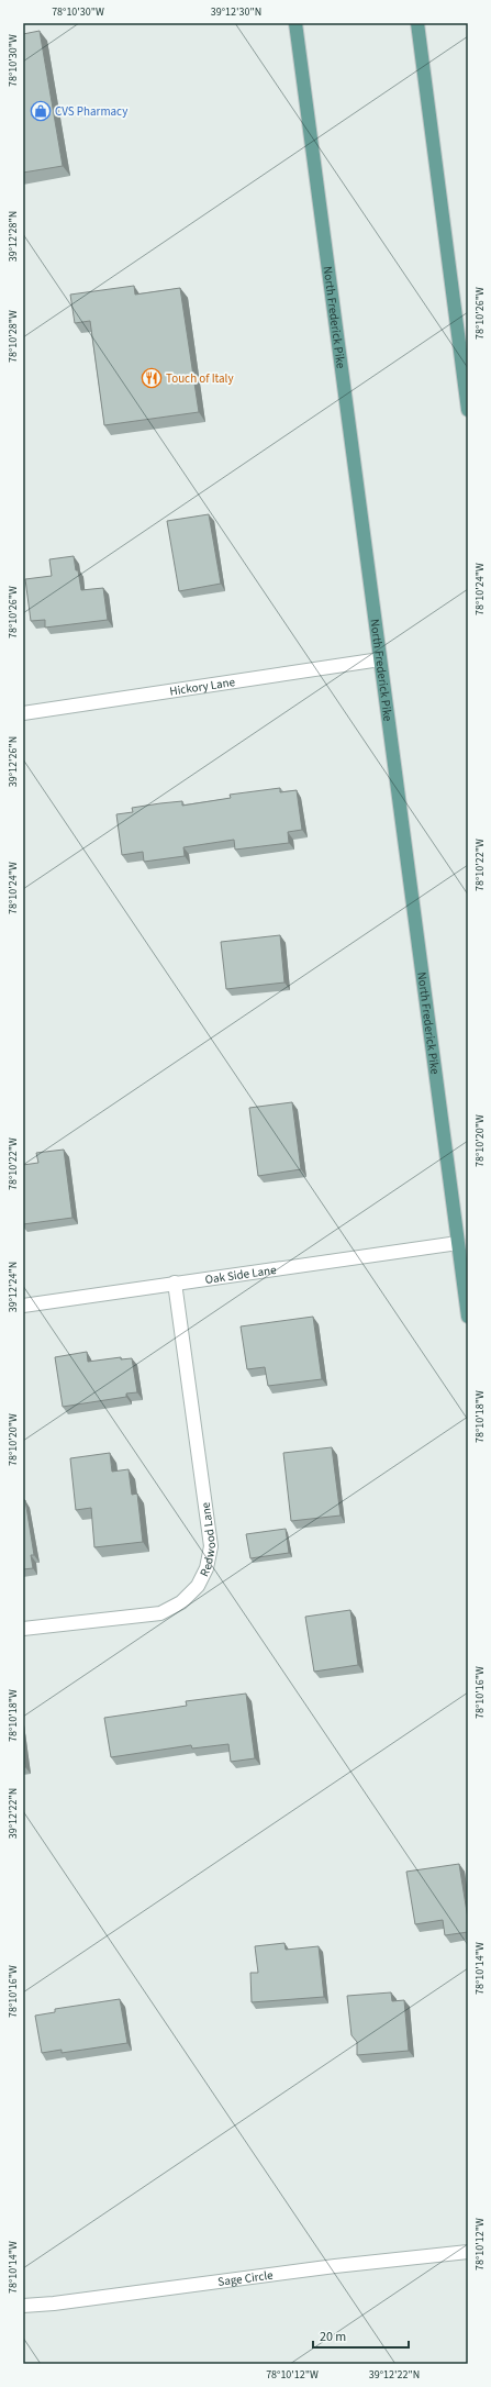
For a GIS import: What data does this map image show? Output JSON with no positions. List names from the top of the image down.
{
  "streets": {
    "main road": ["North Frederick Pike"],
    "street": [
      "Hickory Lane",
      "Oak Side Lane",
      "Redwood Lane",
      "Sage Circle"
    ]
  },
  "crossings": [
    ["North Frederick Pike", "Hickory Lane"],
    ["North Frederick Pike", "Oak Side Lane"],
    ["Oak Side Lane", "Redwood Lane"]
  ],
  "places": {
    "shop": ["CVS Pharmacy"],
    "restaurant": ["Touch of Italy"]
  },
  "scale_bar": "20 m",
  "coordinates": [
    "78°10'30\"W",
    "39°12'30\"N",
    "39°12'28\"N",
    "78°10'26\"W",
    "78°10'28\"W",
    "78°10'24\"W",
    "39°12'26\"N",
    "78°10'22\"W",
    "78°10'20\"W",
    "39°12'24\"N",
    "78°10'18\"W",
    "78°10'16\"W",
    "39°12'22\"N",
    "78°10'14\"W",
    "78°10'12\"W"
  ]
}
